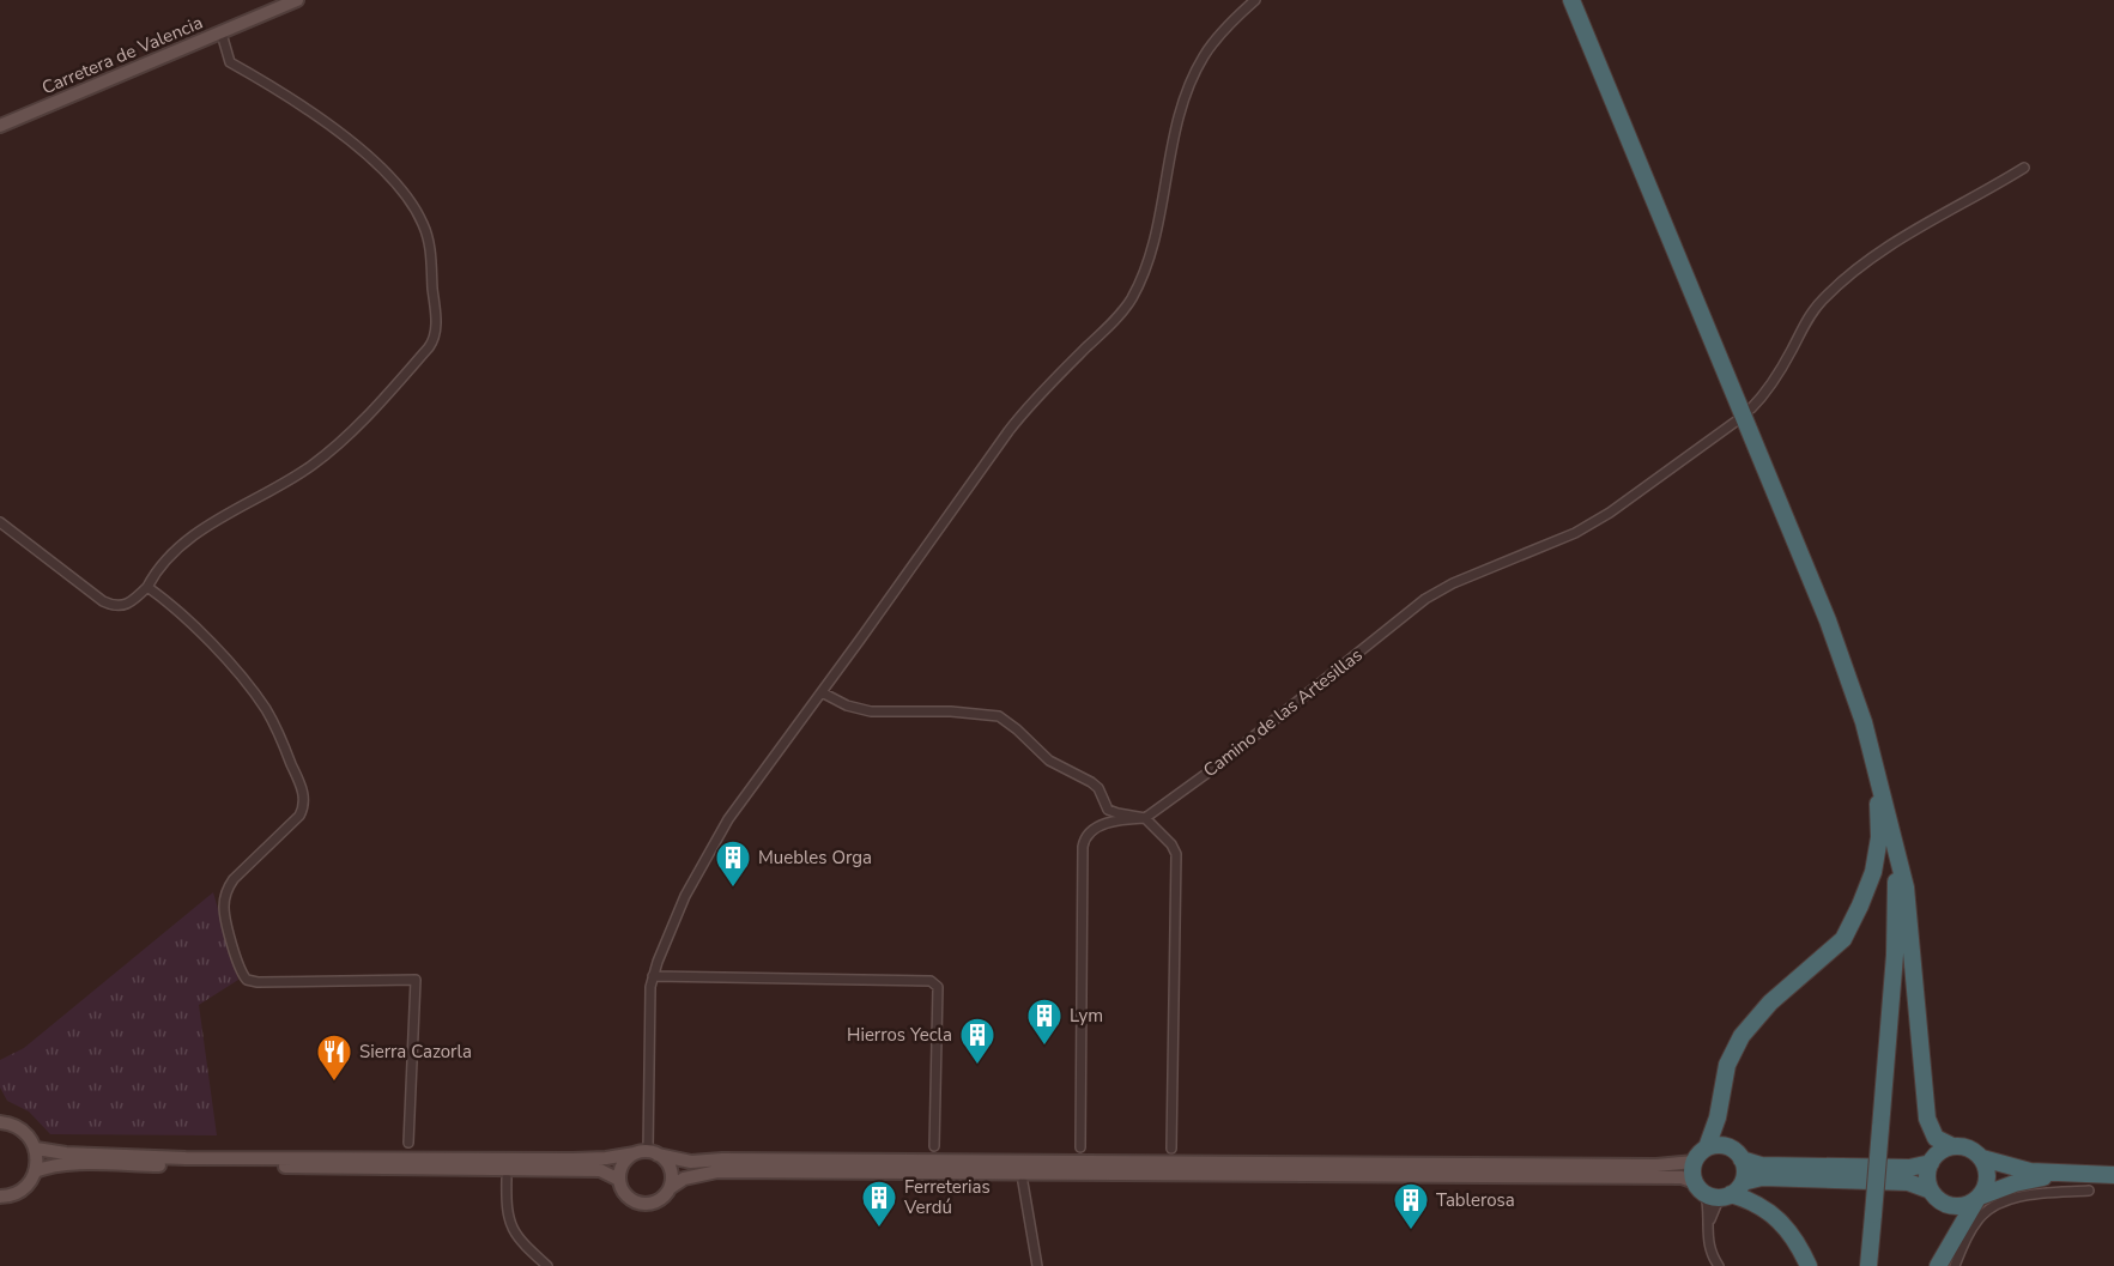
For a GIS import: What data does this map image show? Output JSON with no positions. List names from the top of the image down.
{
  "streets": {
    "main road": ["Carretera de Valencia"],
    "street": ["Camino de las Artesillas"]
  },
  "places": {
    "building": [
      "Muebles Orga",
      "Lym",
      "Hierros Yecla",
      "Ferreterias Verdú",
      "Tablerosa"
    ],
    "restaurant": ["Sierra Cazorla"]
  }
}
